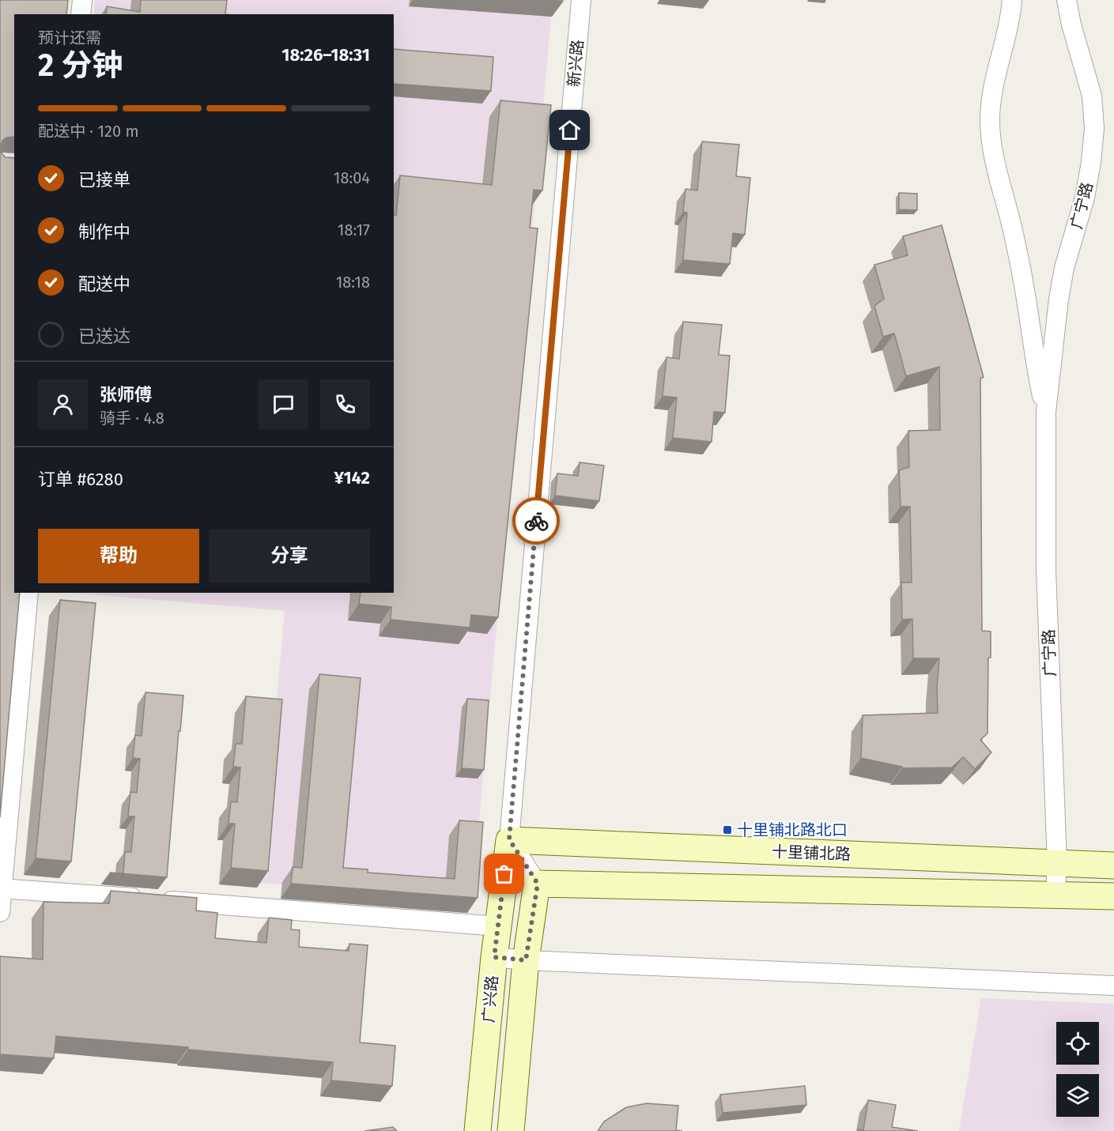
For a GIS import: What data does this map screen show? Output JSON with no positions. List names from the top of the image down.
{
  "streets": {
    "street": [
      "新兴路",
      "广宁路",
      "十里铺北路",
      "广兴路"
    ]
  },
  "crossings": [
    ["新兴路", "十里铺北路"],
    ["新兴路", "广兴路"],
    ["广宁路", "十里铺北路"],
    ["十里铺北路", "广兴路"]
  ],
  "places": {
    "transit": ["十里铺北路北口"]
  },
  "page": {
    "heading": ["2 分钟", "预计还需", "18:26–18:31"],
    "panel": [
      "张师傅",
      "骑手 · 4.8",
      "订单 #6280",
      "¥142"
    ],
    "bar": "配送中 · 120 m",
    "list": [
      ["已接单", "18:04"],
      ["制作中", "18:17"],
      ["配送中", "18:18"],
      "已送达"
    ],
    "buttons": ["帮助", "分享"]
  }
}
